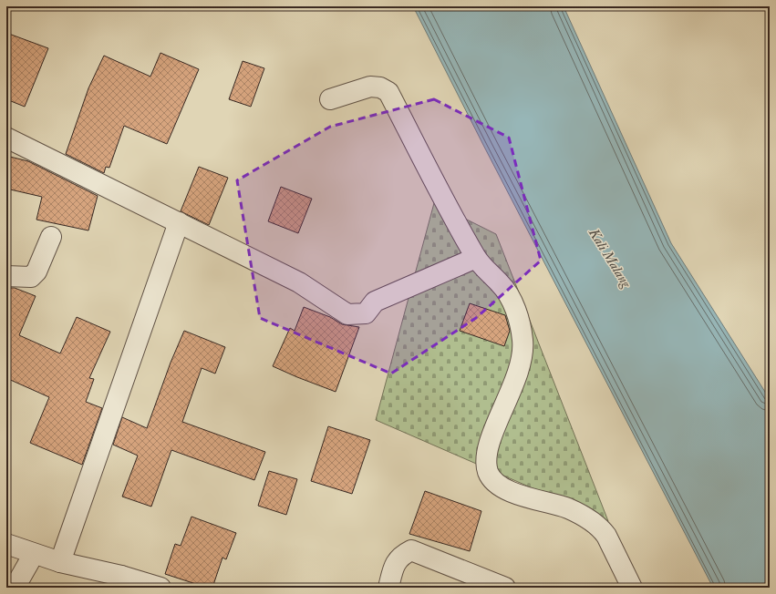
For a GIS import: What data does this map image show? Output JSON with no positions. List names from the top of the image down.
{
  "water": ["Kali Malang"]
}
